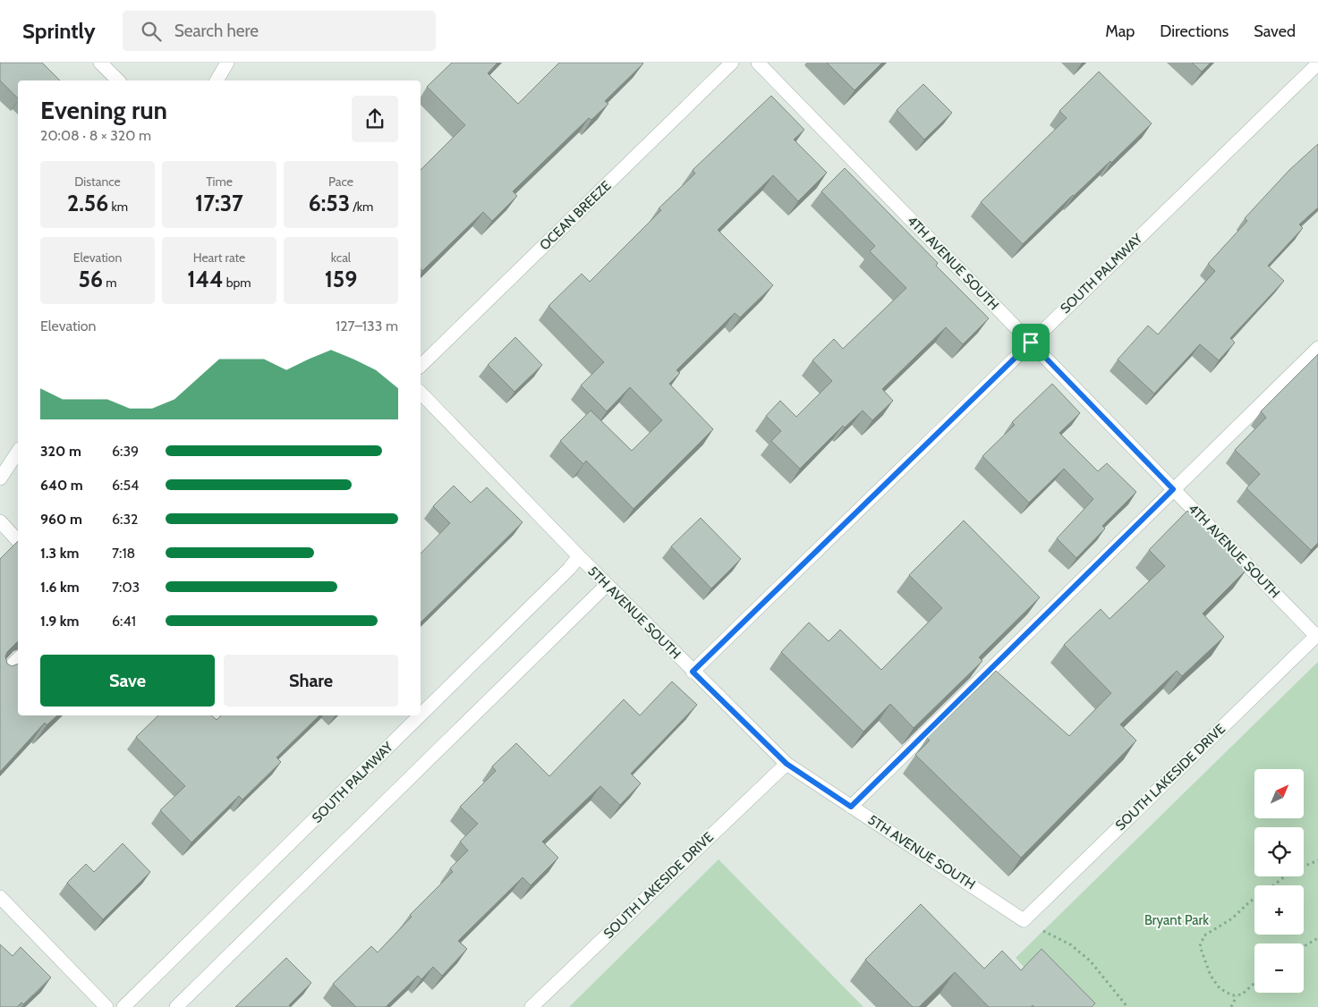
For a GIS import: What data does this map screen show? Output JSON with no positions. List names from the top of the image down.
{
  "streets": {
    "street": [
      "OCEAN BREEZE",
      "4TH AVENUE SOUTH",
      "SOUTH PALMWAY",
      "5TH AVENUE SOUTH",
      "SOUTH LAKESIDE DRIVE"
    ]
  },
  "crossings": [
    ["4TH AVENUE SOUTH", "SOUTH PALMWAY"],
    ["4TH AVENUE SOUTH", "SOUTH LAKESIDE DRIVE"],
    ["SOUTH PALMWAY", "5TH AVENUE SOUTH"],
    ["5TH AVENUE SOUTH", "SOUTH LAKESIDE DRIVE"]
  ],
  "parks": ["Bryant Park"],
  "north": "top right",
  "page": {
    "header": "Sprintly",
    "search": "Search here",
    "nav": ["Map", "Directions", "Saved"],
    "heading": ["Evening run", "20:08 · 8 × 320 m"],
    "stats": [
      ["Distance", "2.56 km"],
      ["Time", "17:37"],
      ["Pace", "6:53 /km"],
      ["Elevation", "56 m"],
      ["Heart rate", "144 bpm"],
      ["kcal", "159"]
    ],
    "chart": ["Elevation", "127–133 m"],
    "list": [
      {
        "name": "320 m",
        "note": "6:39"
      },
      {
        "name": "640 m",
        "note": "6:54"
      },
      {
        "name": "960 m",
        "note": "6:32"
      },
      {
        "name": "1.3 km",
        "note": "7:18"
      },
      {
        "name": "1.6 km",
        "note": "7:03"
      },
      {
        "name": "1.9 km",
        "note": "6:41"
      }
    ],
    "buttons": ["Save", "Share"],
    "map_buttons": ["+", "−"]
  }
}
